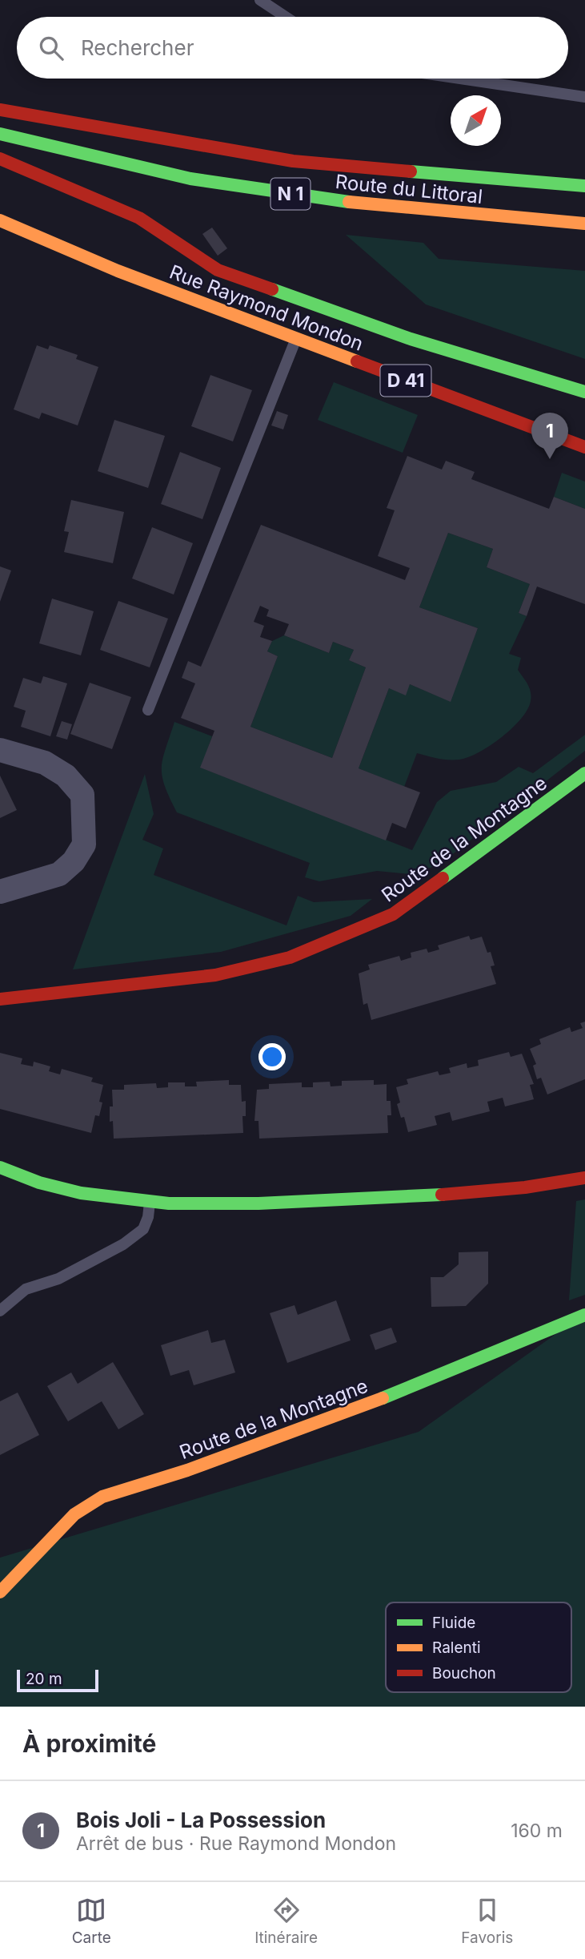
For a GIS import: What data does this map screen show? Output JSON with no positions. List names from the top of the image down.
{
  "streets": {
    "main road": [
      "Route du Littoral",
      "N 1",
      "Rue Raymond Mondon",
      "D 41",
      "Route de la Montagne"
    ]
  },
  "legend": ["Fluide", "Ralenti", "Bouchon"],
  "scale_bar": "20 m",
  "north": "top right",
  "page": {
    "search": "Rechercher",
    "pins": "1",
    "scale": "20 m",
    "heading": "À proximité",
    "list": [
      {
        "mark": "1",
        "name": "Bois Joli - La Possession",
        "note": "Arrêt de bus · Rue Raymond Mondon",
        "value": "160 m"
      }
    ],
    "nav": ["Carte", "Itinéraire", "Favoris"]
  }
}
